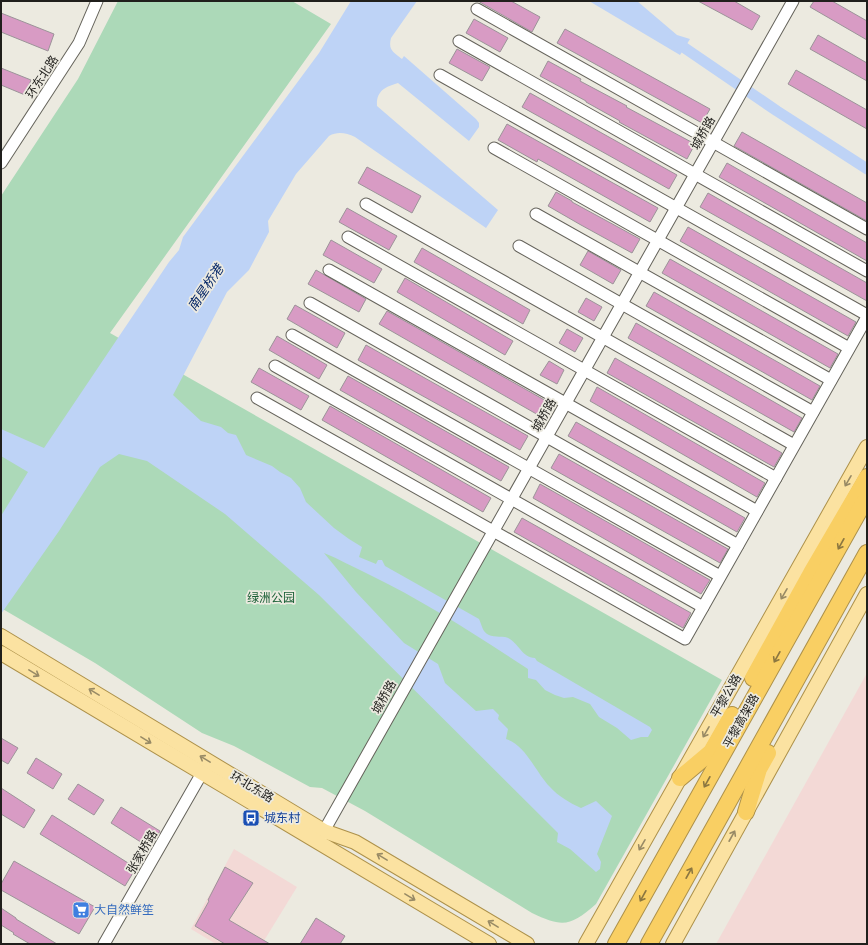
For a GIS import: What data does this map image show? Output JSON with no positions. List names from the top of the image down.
{
  "streets": {
    "highway": ["平黎高架路"],
    "main road": ["平黎公路", "环北东路"],
    "street": ["环东北路", "城桥路", "张家桥路"]
  },
  "crossings": [
    ["城桥路", "环北东路"],
    ["环北东路", "张家桥路"]
  ],
  "water": ["南星桥港"],
  "parks": ["绿洲公园"],
  "places": {
    "bus stop": ["城东村"],
    "supermarket": ["大自然鲜笙"]
  }
}
